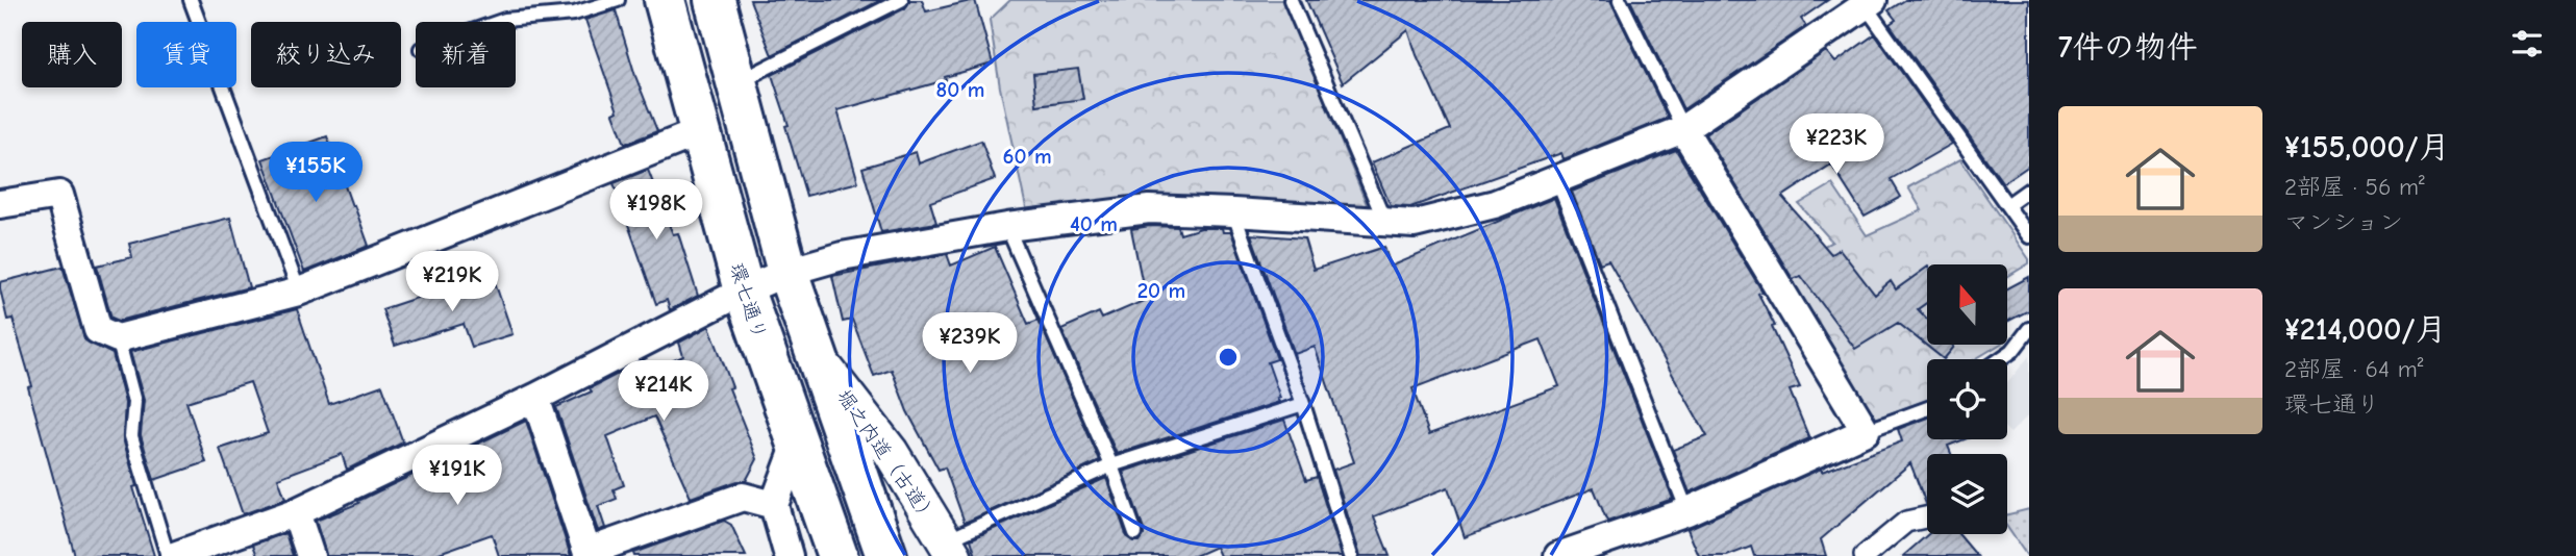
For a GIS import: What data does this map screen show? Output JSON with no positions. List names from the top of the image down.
{
  "streets": {
    "main road": ["環七通り"],
    "street": ["堀之内道（古道）"]
  },
  "north": "top",
  "page": {
    "heading": "7件の物件",
    "chip": [
      "購入",
      "賃貸",
      "絞り込み",
      "新着"
    ],
    "list": [
      {
        "name": "¥155,000/月",
        "note": "2部屋 · 56 m² · マンション"
      },
      {
        "name": "¥214,000/月",
        "note": "2部屋 · 64 m² · 環七通り"
      }
    ],
    "price": [
      "¥223K",
      "¥155K",
      "¥198K",
      "¥219K",
      "¥239K",
      "¥214K",
      "¥191K"
    ]
  },
  "rings": [
    "80 m",
    "60 m",
    "40 m",
    "20 m"
  ]
}
